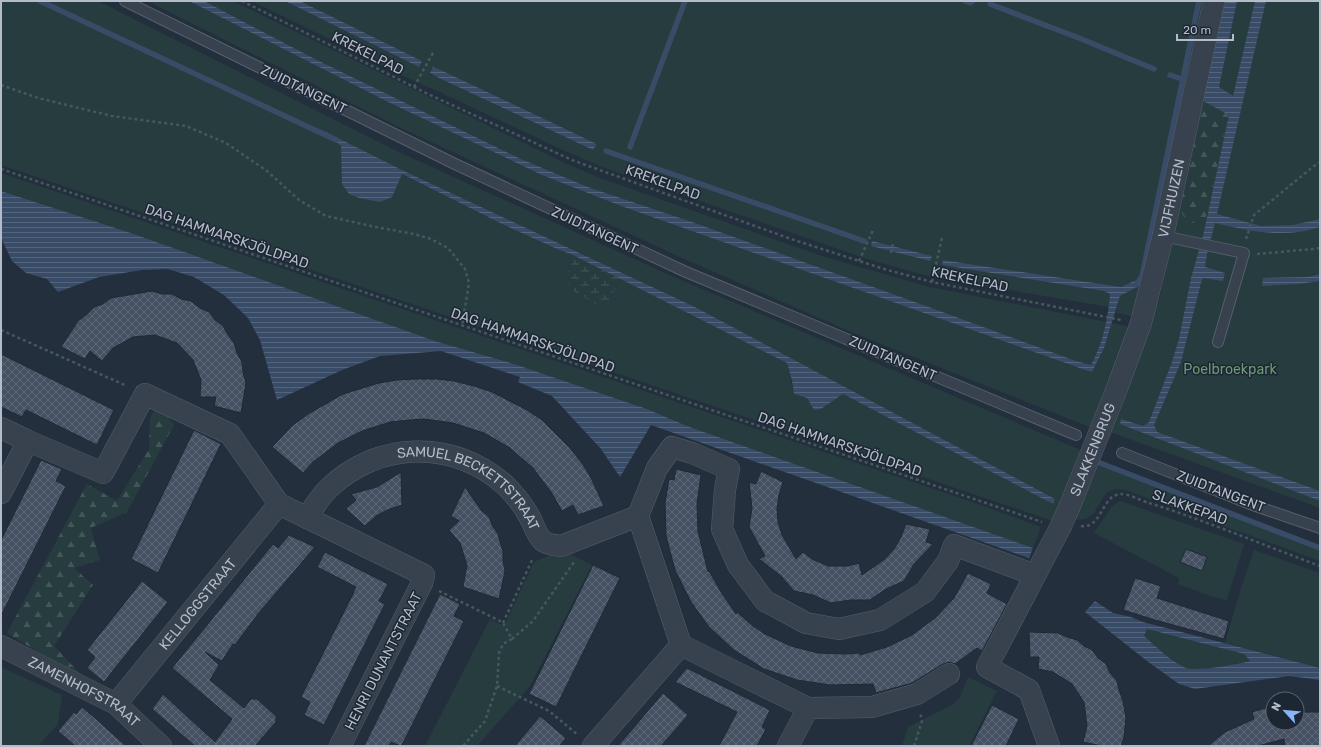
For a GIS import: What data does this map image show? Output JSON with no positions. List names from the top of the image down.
{
  "streets": {
    "street": [
      "VIJFHUIZEN",
      "SLAKKENBRUG",
      "SAMUEL BECKETTSTRAAT",
      "KELLOGGSTRAAT",
      "HENRI DUNANTSTRAAT",
      "ZAMENHOFSTRAAT"
    ],
    "lane": ["ZUIDTANGENT"],
    "path": ["KREKELPAD", "DAG HAMMARSKJÖLDPAD", "SLAKKEPAD"]
  },
  "crossings": [
    ["VIJFHUIZEN", "SLAKKENBRUG"],
    ["DAG HAMMARSKJÖLDPAD", "SLAKKENBRUG"],
    ["DAG HAMMARSKJÖLDPAD", "SLAKKEPAD"],
    ["SLAKKENBRUG", "SLAKKEPAD"],
    ["KELLOGGSTRAAT", "ZAMENHOFSTRAAT"]
  ],
  "parks": ["Poelbroekpark"],
  "scale_bar": "20 m",
  "north": "top left"
}
